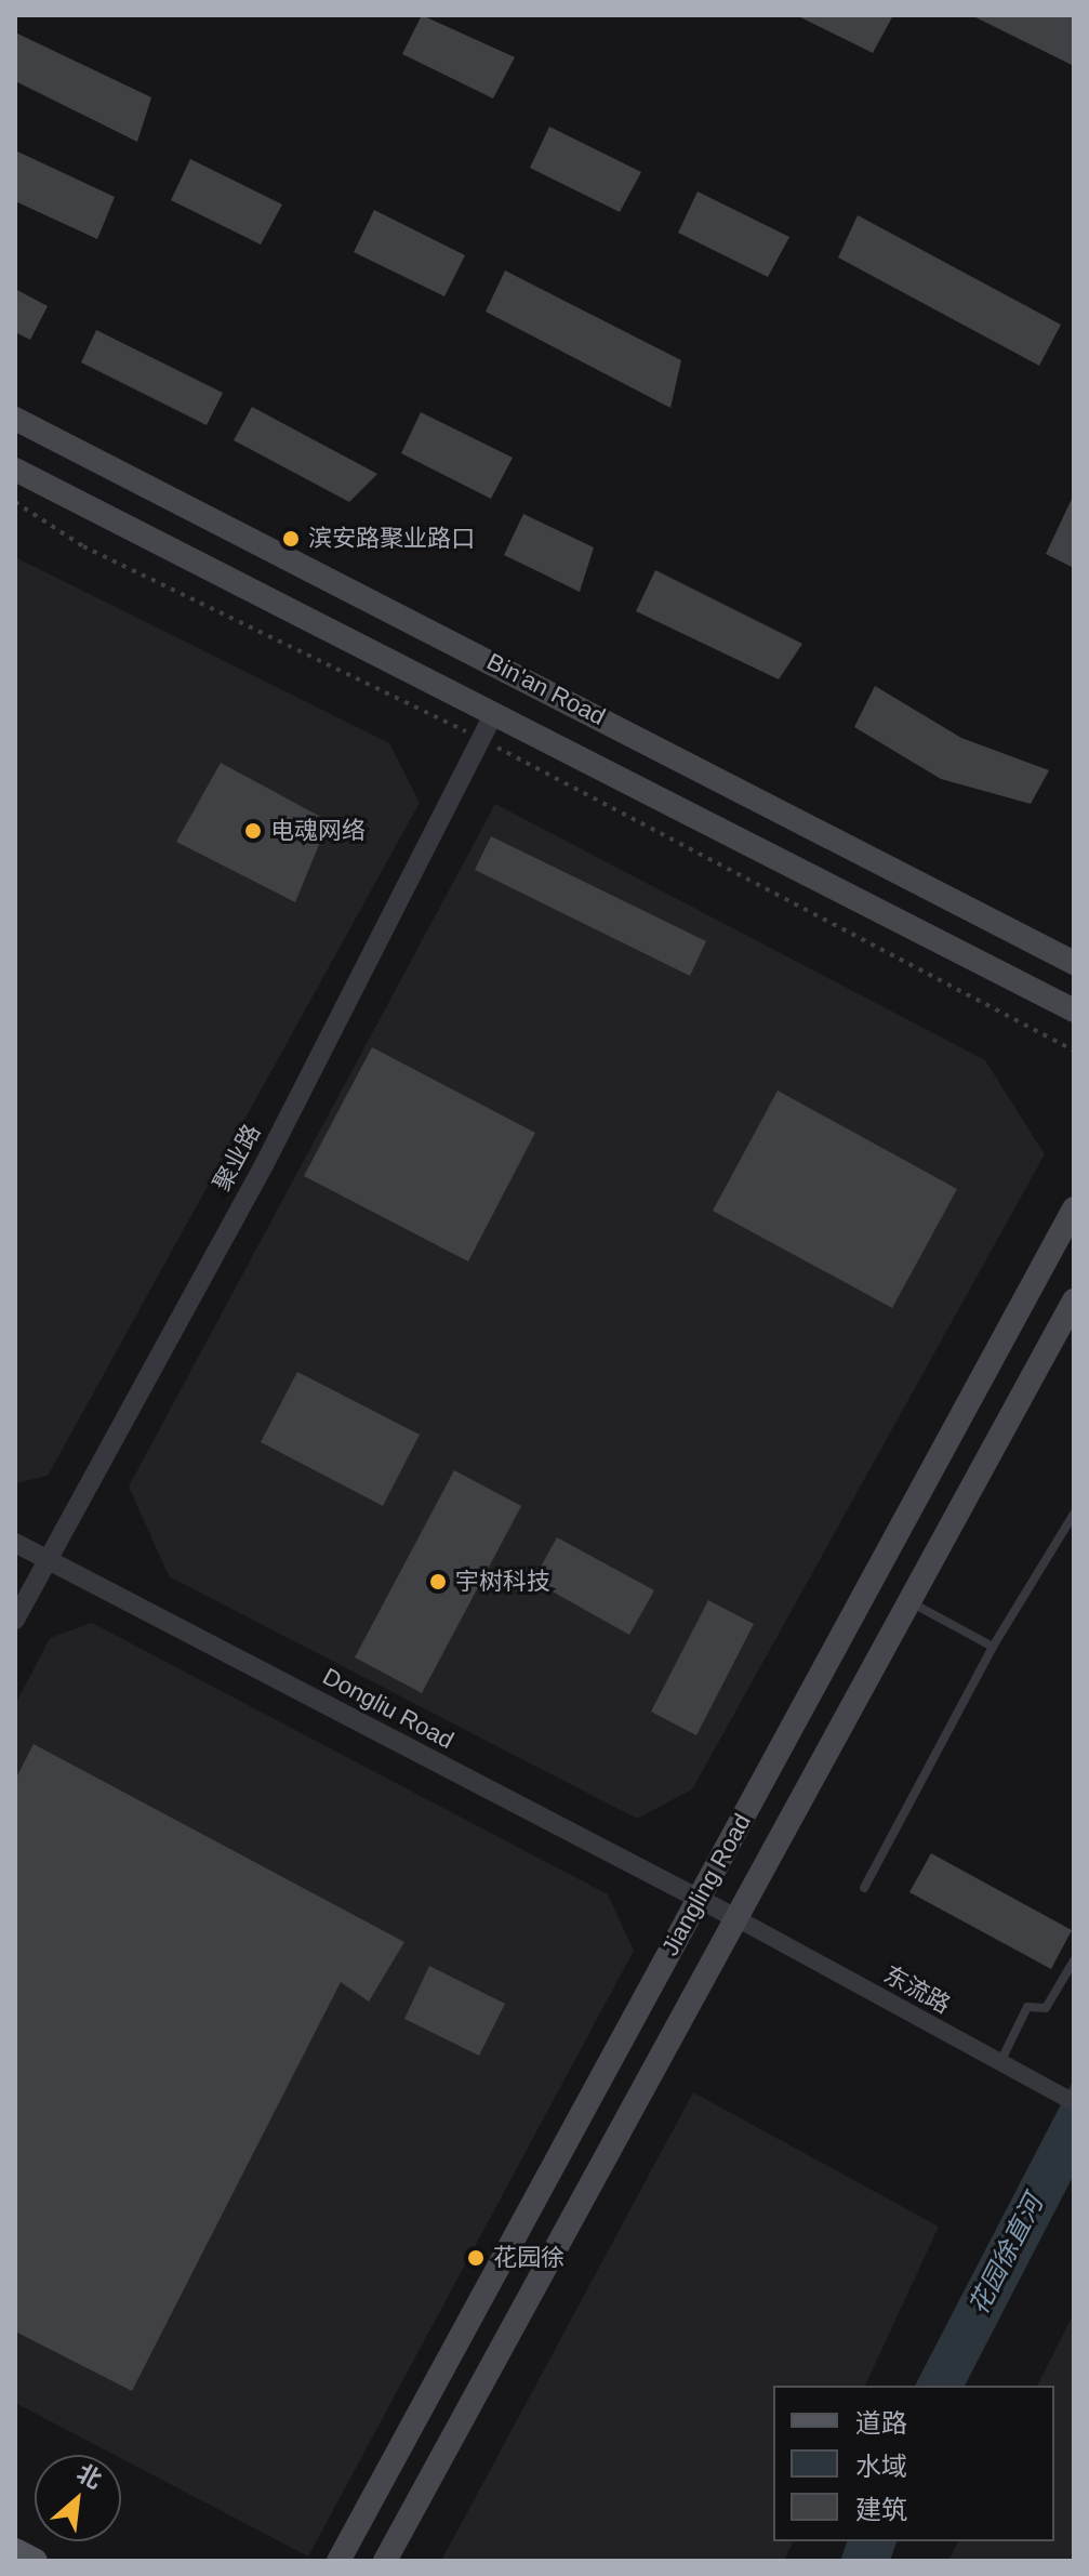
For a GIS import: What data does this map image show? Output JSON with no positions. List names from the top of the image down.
{
  "streets": {
    "main road": ["Bin'an Road", "Jiangling Road"],
    "street": ["聚业路", "Dongliu Road", "东流路"]
  },
  "crossings": [
    ["Bin'an Road", "聚业路"],
    ["聚业路", "Dongliu Road"],
    ["Dongliu Road", "Jiangling Road"],
    ["Dongliu Road", "东流路"],
    ["Jiangling Road", "东流路"]
  ],
  "water": ["花园徐直河"],
  "places": [
    "滨安路聚业路口",
    "电魂网络",
    "宇树科技",
    "花园徐"
  ],
  "legend": ["道路", "水域", "建筑"],
  "north": "top right"
}
